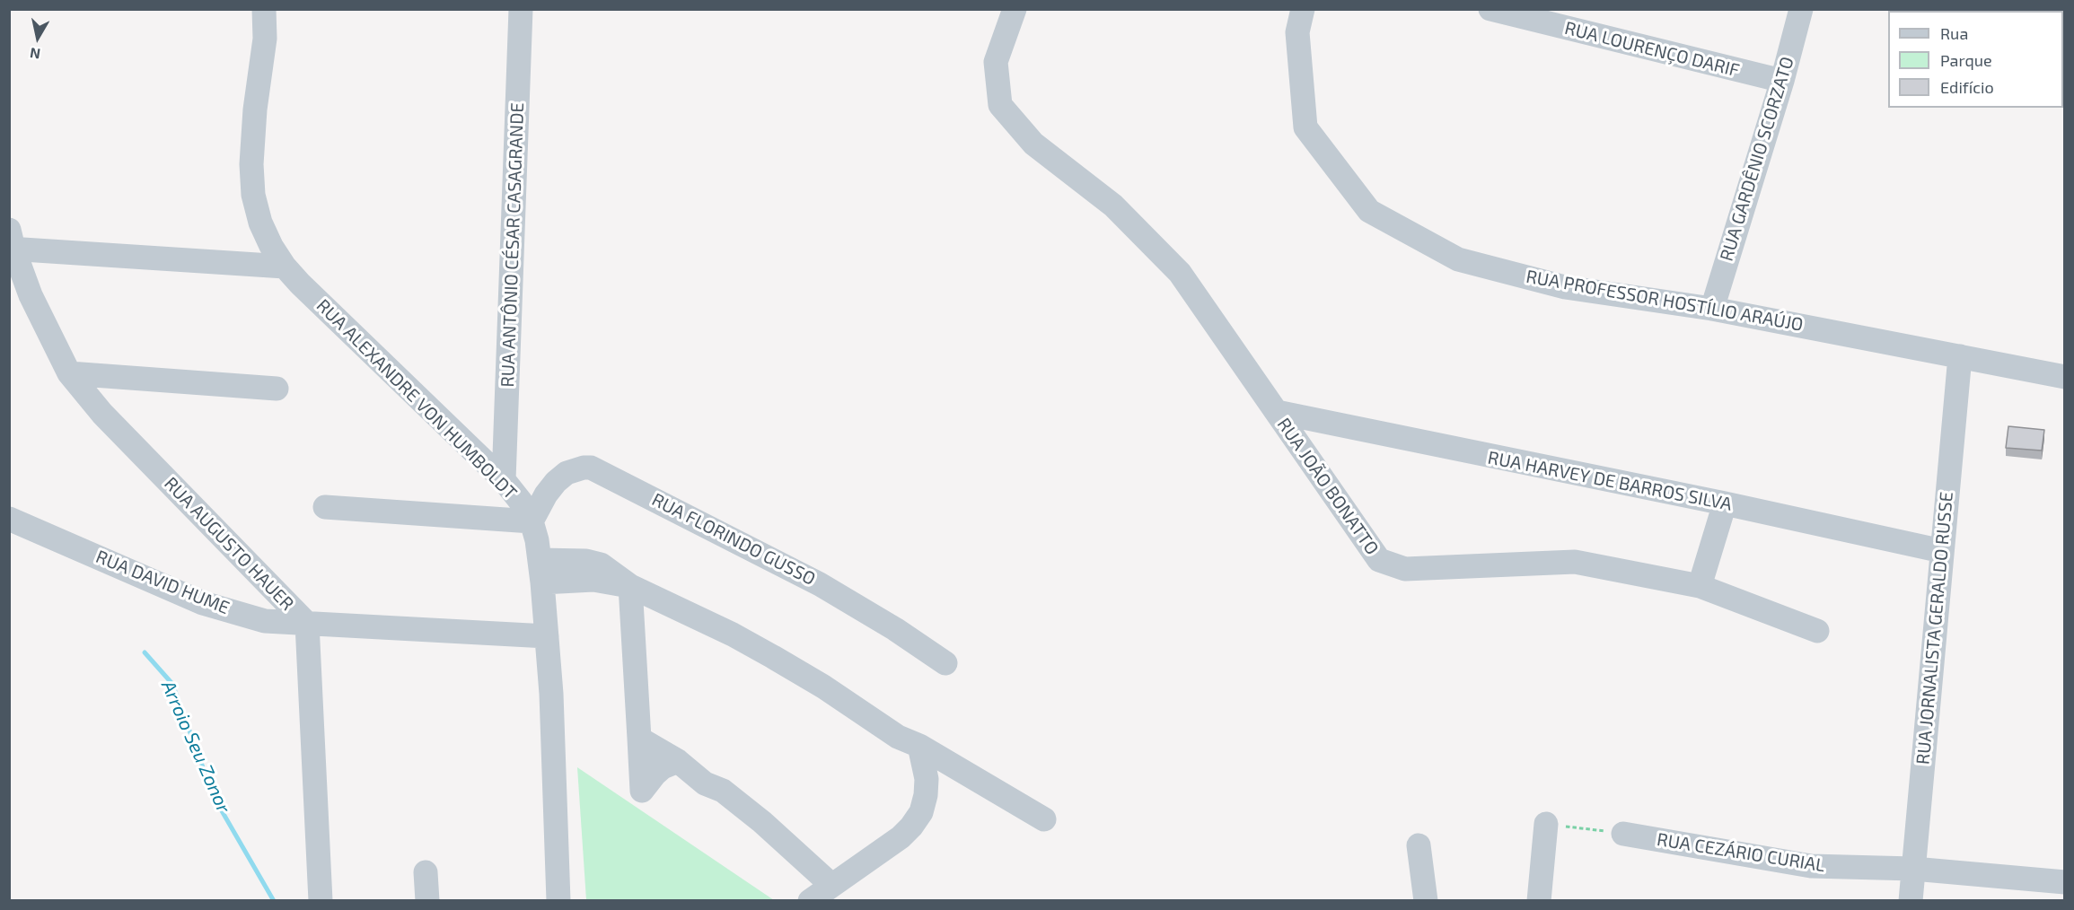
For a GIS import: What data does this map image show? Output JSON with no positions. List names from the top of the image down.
{
  "streets": {
    "street": [
      "RUA LOURENÇO DARIF",
      "RUA GARDÊNIO SCORZATO",
      "RUA ANTÔNIO CÉSAR CASAGRANDE",
      "RUA PROFESSOR HOSTÍLIO ARAÚJO",
      "RUA ALEXANDRE VON HUMBOLDT",
      "RUA HARVEY DE BARROS SILVA",
      "RUA JOÃO BONATTO",
      "RUA FLORINDO GUSSO",
      "RUA AUGUSTO HAUER",
      "RUA DAVID HUME",
      "RUA JORNALISTA GERALDO RUSSE",
      "RUA CEZÁRIO CURIAL"
    ]
  },
  "crossings": [
    ["RUA LOURENÇO DARIF", "RUA GARDÊNIO SCORZATO"],
    ["RUA GARDÊNIO SCORZATO", "RUA PROFESSOR HOSTÍLIO ARAÚJO"],
    ["RUA ANTÔNIO CÉSAR CASAGRANDE", "RUA ALEXANDRE VON HUMBOLDT"],
    ["RUA PROFESSOR HOSTÍLIO ARAÚJO", "RUA JORNALISTA GERALDO RUSSE"],
    ["RUA ALEXANDRE VON HUMBOLDT", "RUA FLORINDO GUSSO"],
    ["RUA ALEXANDRE VON HUMBOLDT", "RUA DAVID HUME"],
    ["RUA HARVEY DE BARROS SILVA", "RUA JOÃO BONATTO"],
    ["RUA HARVEY DE BARROS SILVA", "RUA JORNALISTA GERALDO RUSSE"],
    ["RUA AUGUSTO HAUER", "RUA DAVID HUME"],
    ["RUA JORNALISTA GERALDO RUSSE", "RUA CEZÁRIO CURIAL"]
  ],
  "water": ["Arroio Seu Zonor"],
  "legend": ["Rua", "Parque", "Edifício"],
  "north": "bottom"
}
